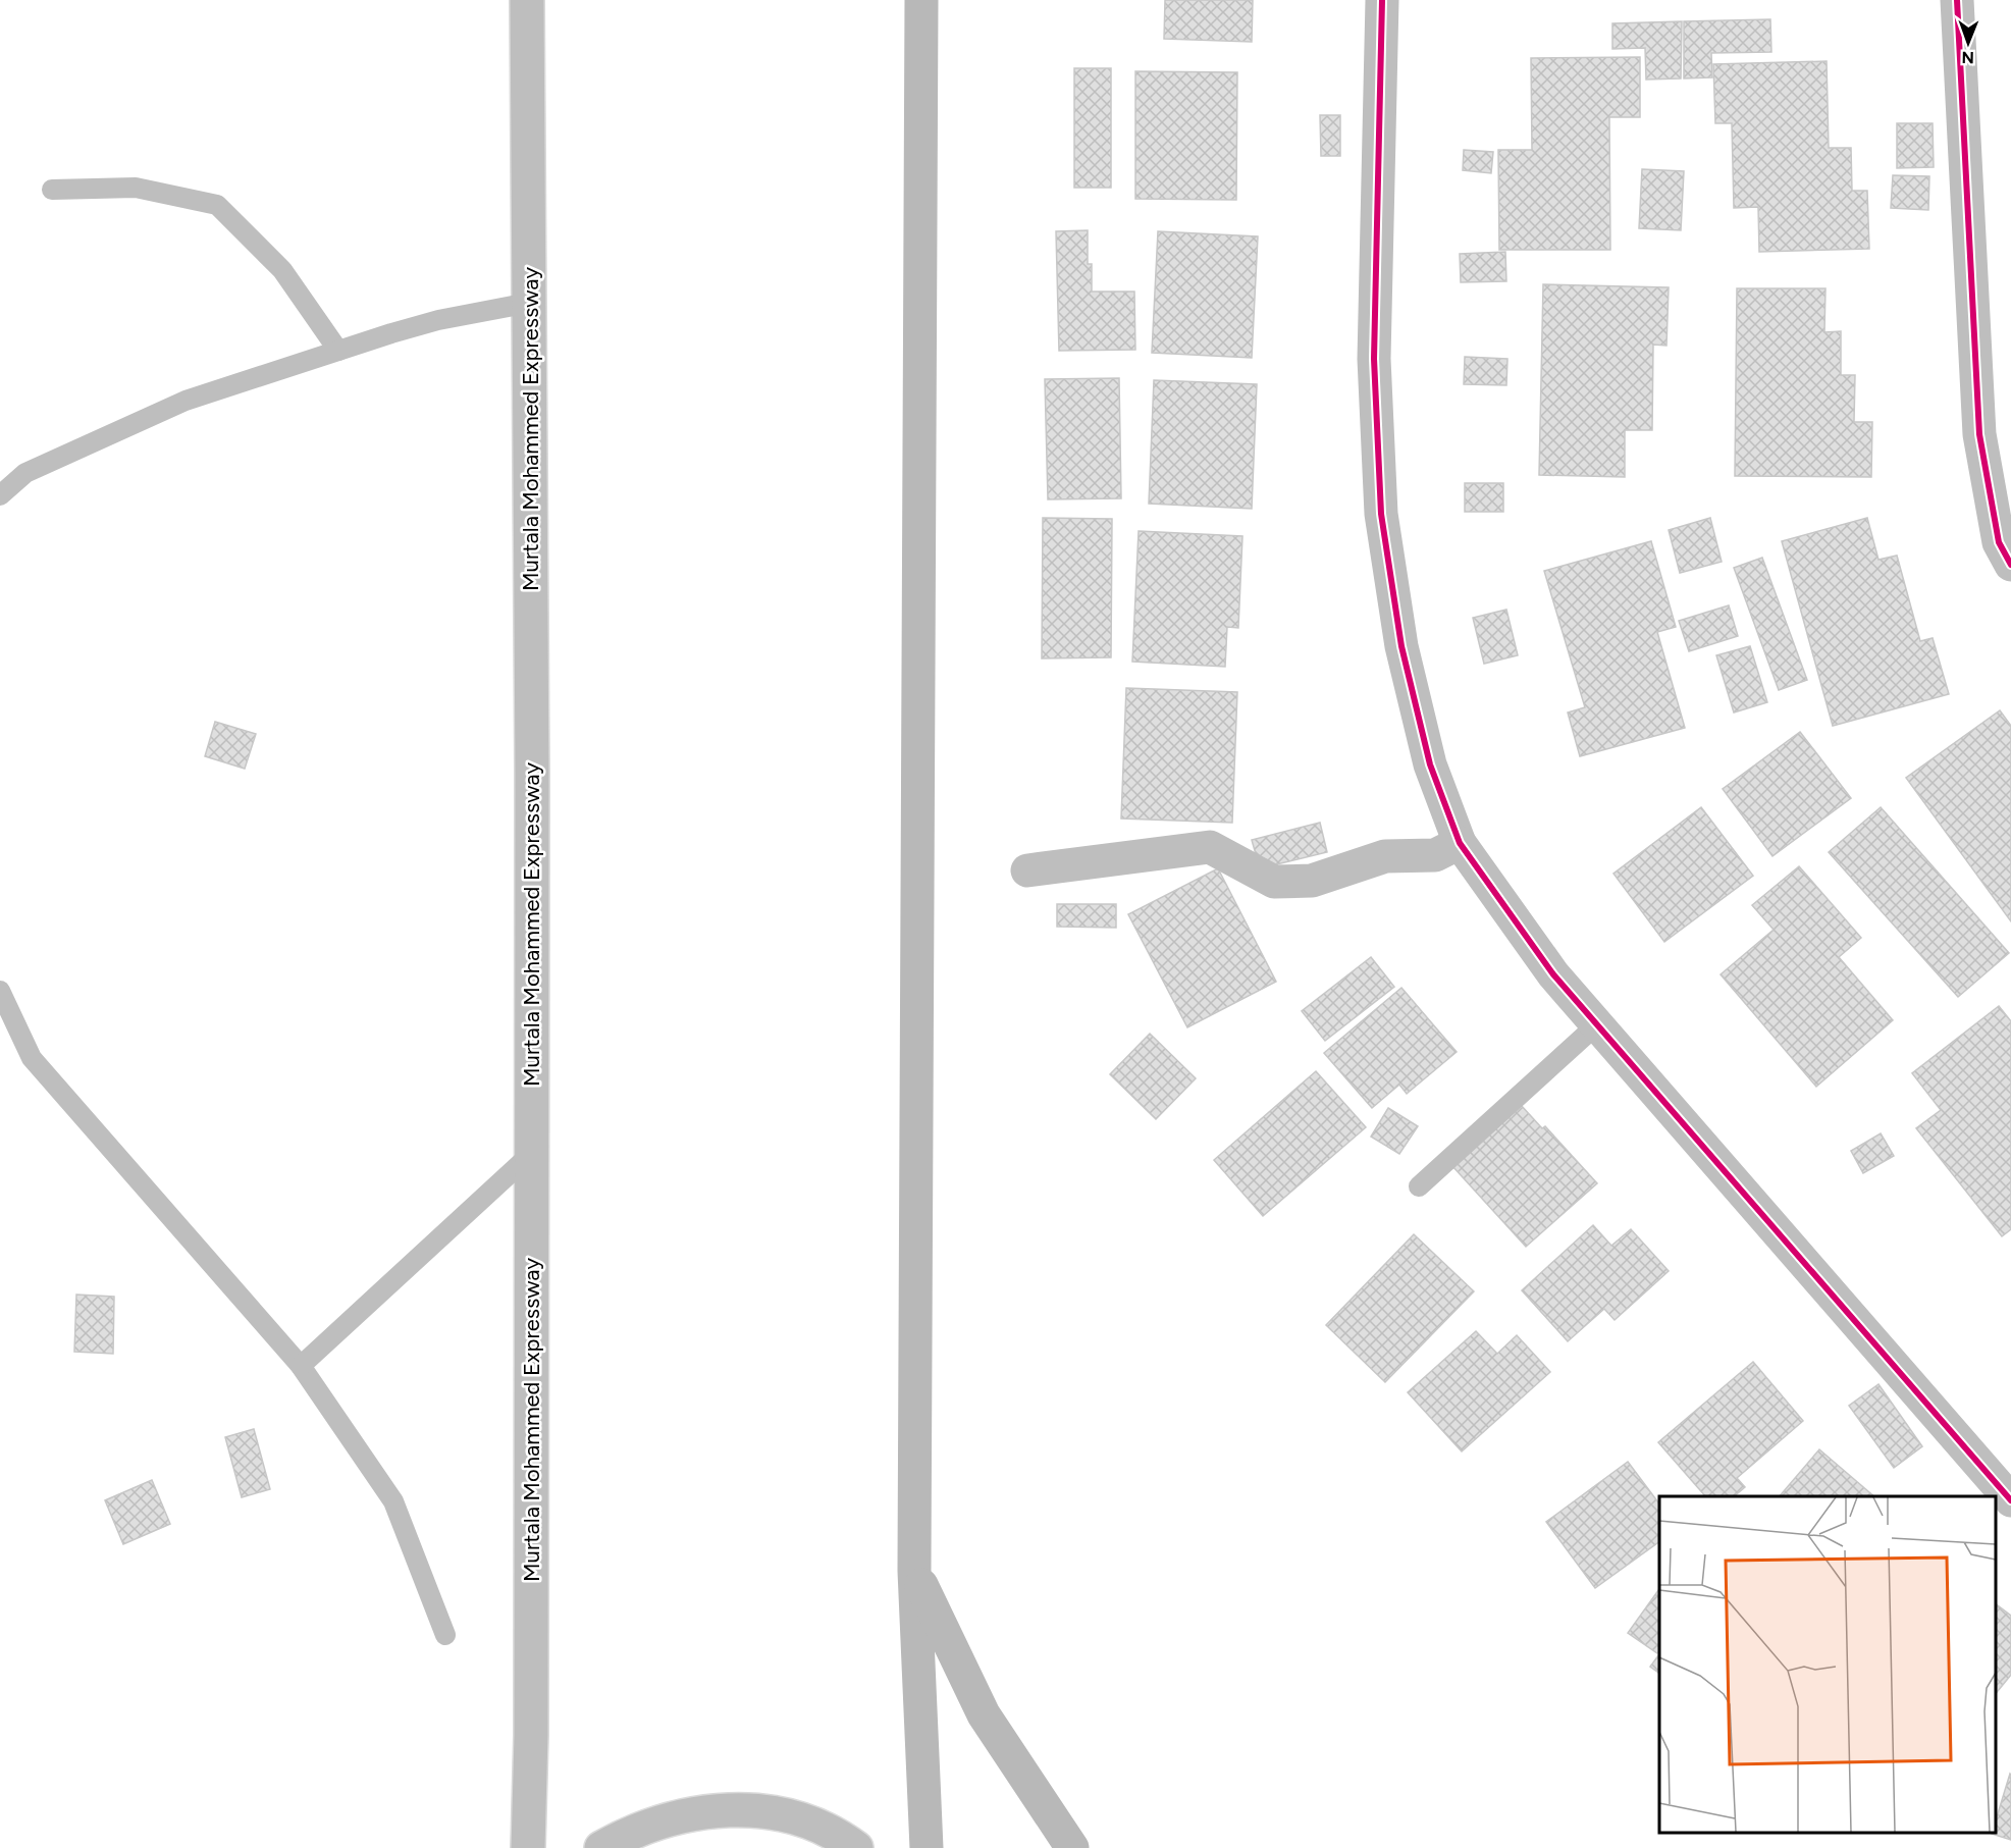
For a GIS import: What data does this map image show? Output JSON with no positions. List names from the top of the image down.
{
  "streets": {
    "main road": ["Murtala Mohammed Expressway"]
  },
  "north": "bottom"
}
